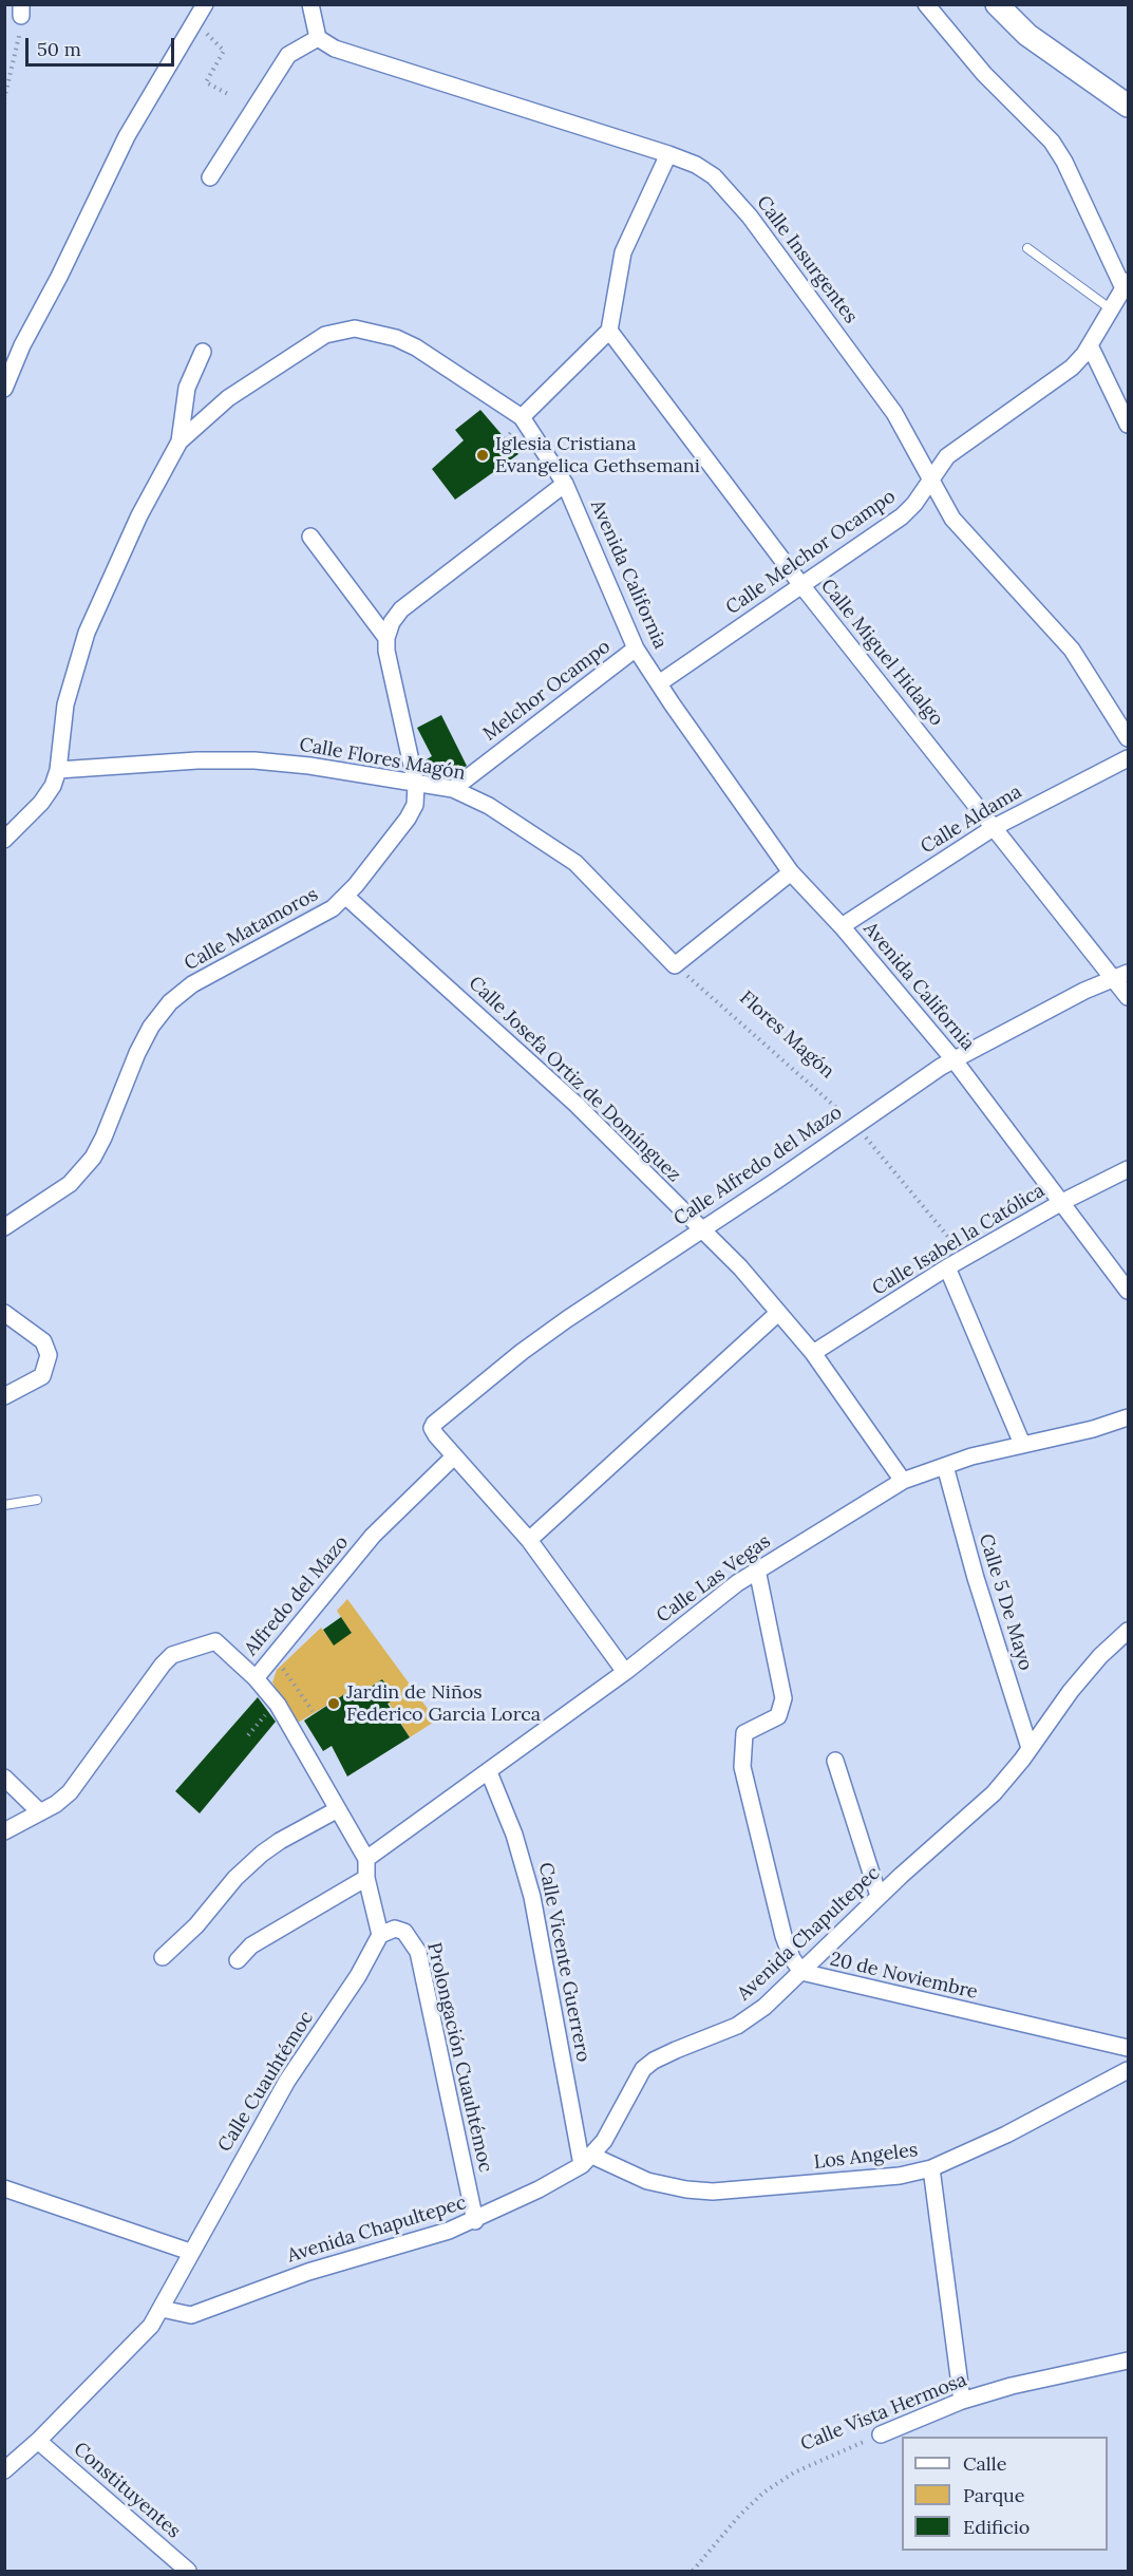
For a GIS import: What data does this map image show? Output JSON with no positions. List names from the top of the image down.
{
  "streets": {
    "street": [
      "Calle Insurgentes",
      "Calle Melchor Ocampo",
      "Avenida California",
      "Calle Miguel Hidalgo",
      "Melchor Ocampo",
      "Calle Flores Magón",
      "Calle Aldama",
      "Calle Matamoros",
      "Calle Josefa Ortiz de Domínguez",
      "Calle Alfredo del Mazo",
      "Calle Isabel la Católica",
      "Calle Las Vegas",
      "Alfredo del Mazo",
      "Calle 5 De Mayo",
      "Avenida Chapultepec",
      "Calle Vicente Guerrero",
      "20 de Noviembre",
      "Prolongación Cuauhtémoc",
      "Calle Cuauhtémoc",
      "Los Angeles",
      "Calle Vista Hermosa",
      "Constituyentes"
    ],
    "path": ["Flores Magón"]
  },
  "crossings": [
    ["Calle Insurgentes", "Calle Melchor Ocampo"],
    ["Calle Melchor Ocampo", "Avenida California"],
    ["Calle Melchor Ocampo", "Calle Miguel Hidalgo"],
    ["Avenida California", "Melchor Ocampo"],
    ["Avenida California", "Calle Flores Magón"],
    ["Avenida California", "Calle Aldama"],
    ["Avenida California", "Calle Alfredo del Mazo"],
    ["Avenida California", "Calle Isabel la Católica"],
    ["Calle Miguel Hidalgo", "Calle Aldama"],
    ["Calle Miguel Hidalgo", "Calle Alfredo del Mazo"],
    ["Melchor Ocampo", "Calle Flores Magón"],
    ["Calle Flores Magón", "Calle Matamoros"],
    ["Calle Flores Magón", "Flores Magón"],
    ["Calle Matamoros", "Calle Josefa Ortiz de Domínguez"],
    ["Flores Magón", "Calle Alfredo del Mazo"],
    ["Flores Magón", "Calle Isabel la Católica"],
    ["Calle Josefa Ortiz de Domínguez", "Calle Alfredo del Mazo"],
    ["Calle Josefa Ortiz de Domínguez", "Calle Isabel la Católica"],
    ["Calle Josefa Ortiz de Domínguez", "Calle Las Vegas"],
    ["Calle Alfredo del Mazo", "Alfredo del Mazo"],
    ["Calle Las Vegas", "Calle 5 De Mayo"],
    ["Calle Las Vegas", "Calle Vicente Guerrero"],
    ["Calle Las Vegas", "20 de Noviembre"],
    ["Calle 5 De Mayo", "Avenida Chapultepec"],
    ["Avenida Chapultepec", "Calle Vicente Guerrero"],
    ["Avenida Chapultepec", "20 de Noviembre"],
    ["Avenida Chapultepec", "Prolongación Cuauhtémoc"],
    ["Avenida Chapultepec", "Calle Cuauhtémoc"],
    ["Avenida Chapultepec", "Los Angeles"],
    ["Calle Vicente Guerrero", "Los Angeles"],
    ["Prolongación Cuauhtémoc", "Calle Cuauhtémoc"],
    ["Calle Cuauhtémoc", "Constituyentes"]
  ],
  "places": ["Iglesia Cristiana Evangelica Gethsemani", "Jardin de Niños Federico Garcia Lorca"],
  "legend": ["Calle", "Parque", "Edificio"],
  "scale_bar": "50 m"
}
